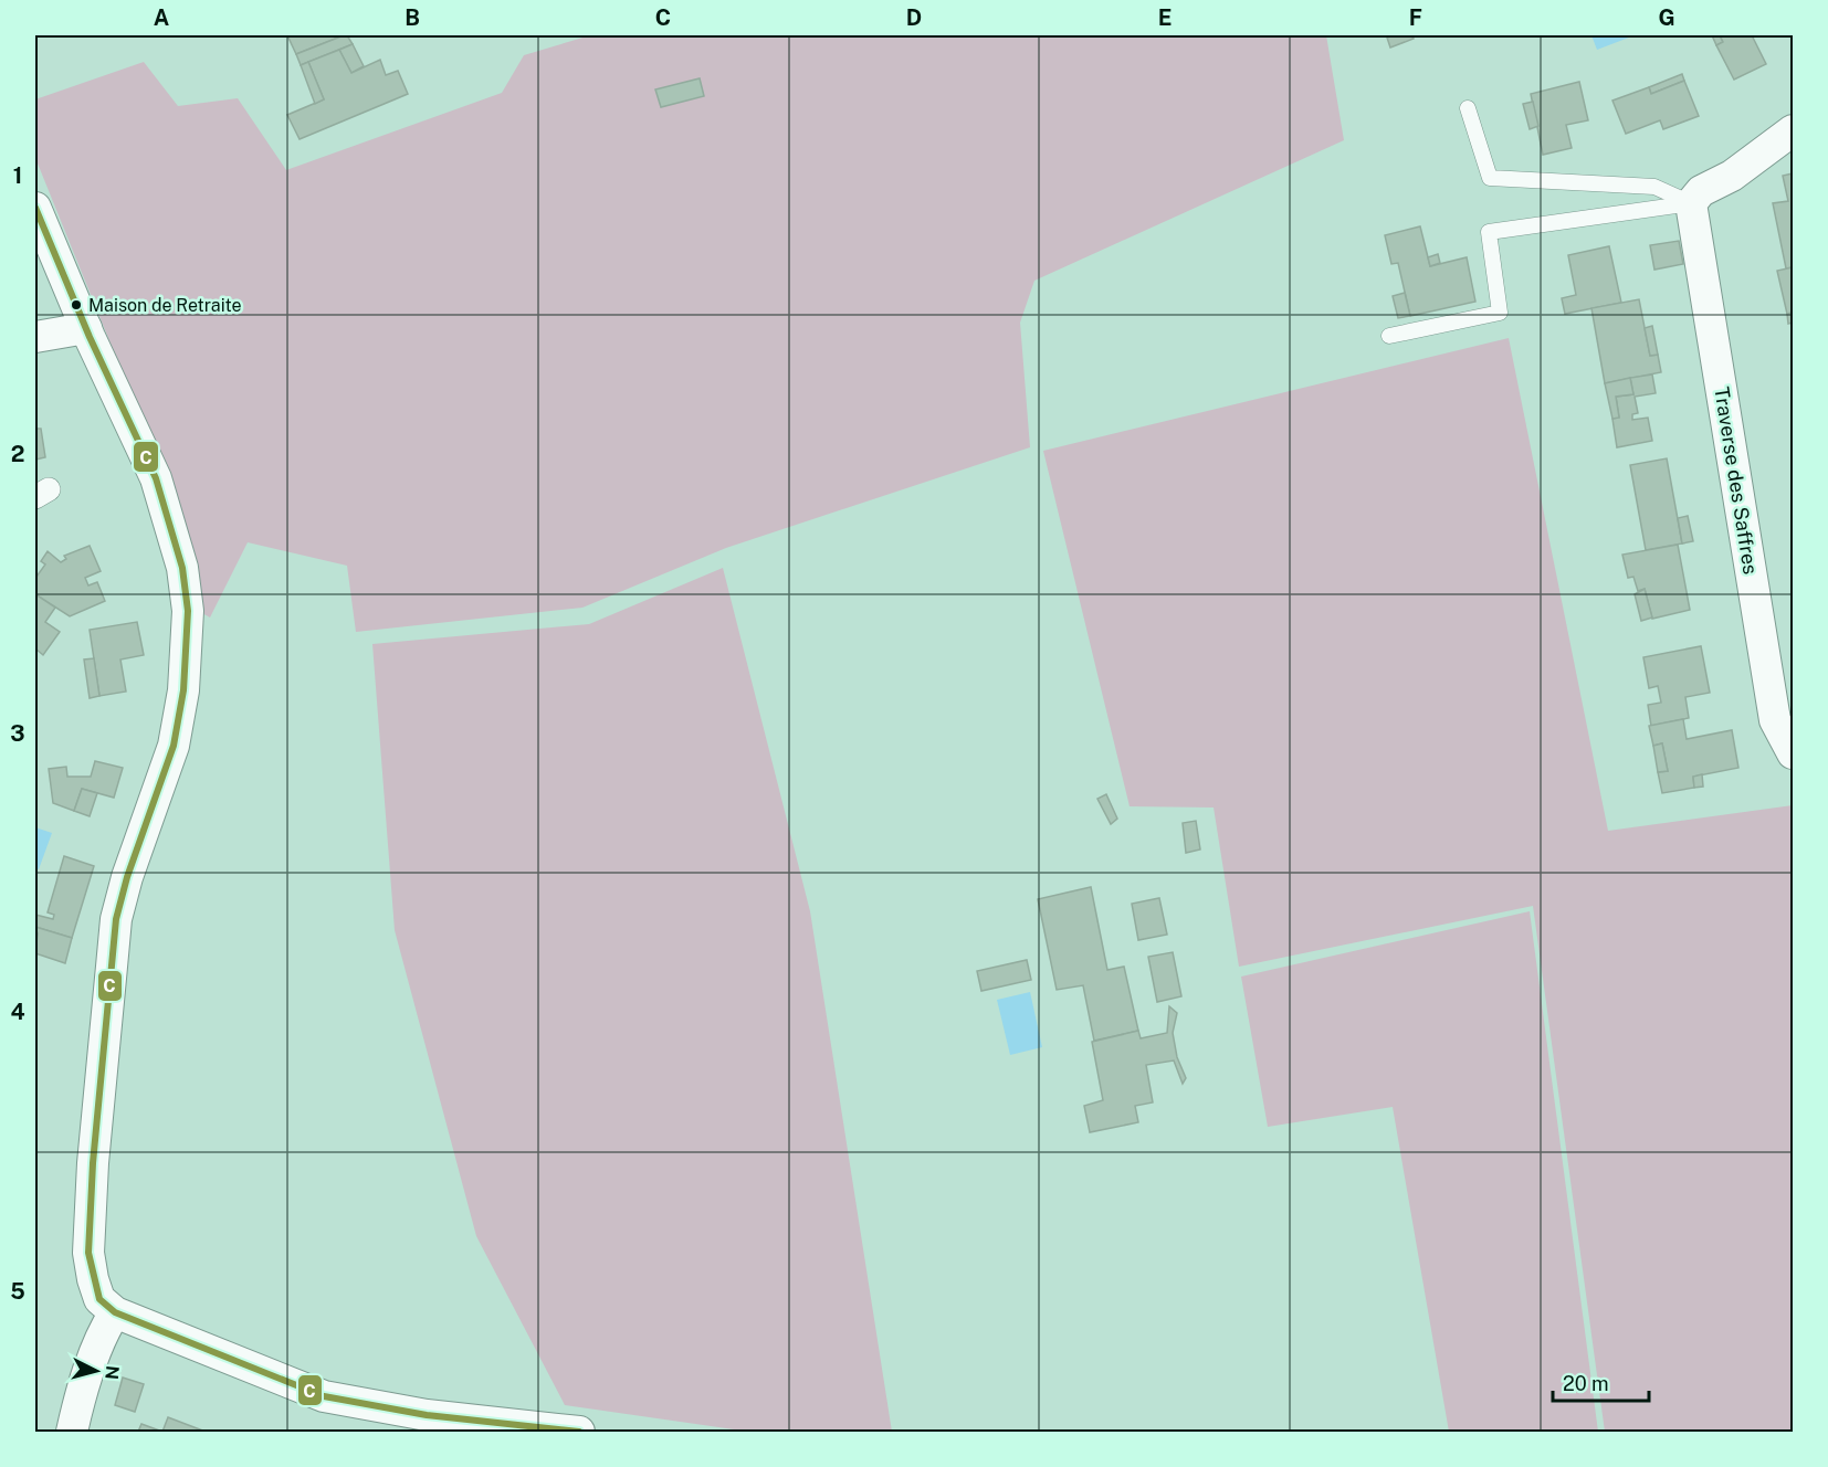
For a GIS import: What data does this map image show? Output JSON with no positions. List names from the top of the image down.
{
  "streets": {
    "street": ["Traverse des Saffres"]
  },
  "places": ["Maison de Retraite"],
  "lines": ["transit line C"],
  "scale_bar": "20 m",
  "north": "right",
  "grid": {
    "columns": [
      "A",
      "B",
      "C",
      "D",
      "E",
      "F",
      "G"
    ],
    "rows": [
      "1",
      "2",
      "3",
      "4",
      "5"
    ]
  }
}
